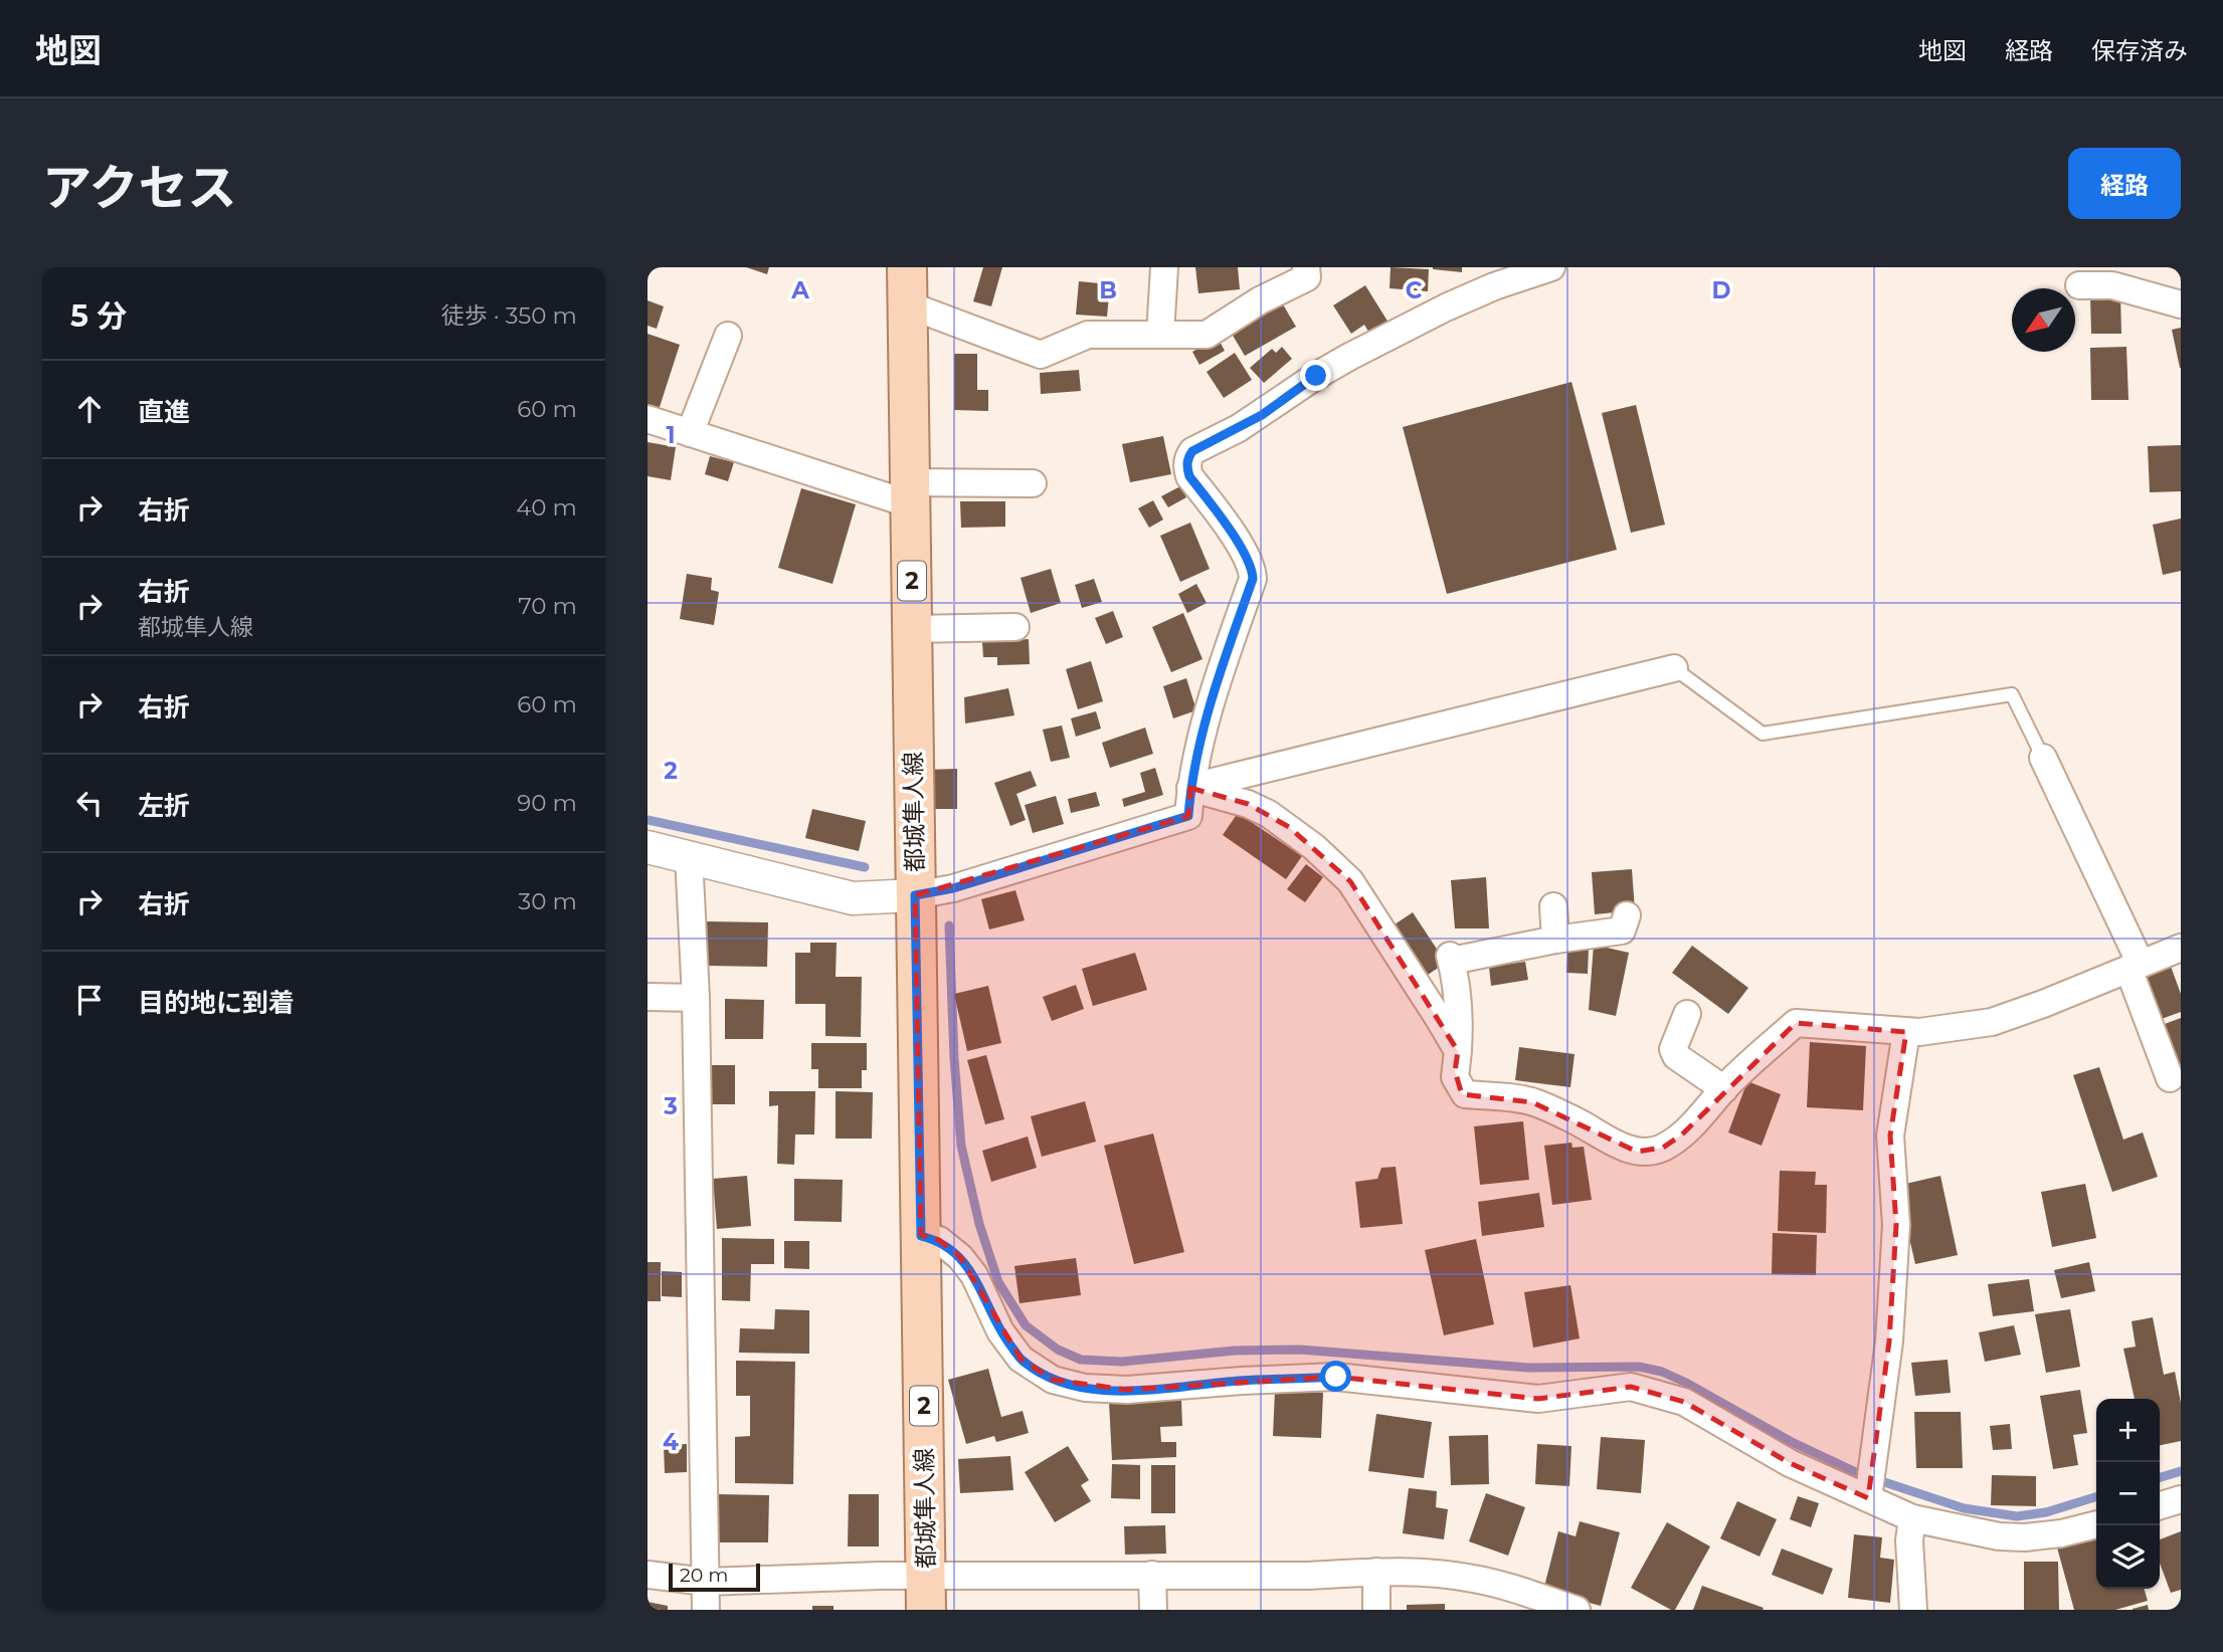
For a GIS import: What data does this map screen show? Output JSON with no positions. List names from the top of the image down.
{
  "streets": {
    "main road": ["2", "都城隼人線"]
  },
  "scale_bar": "20 m",
  "north": "bottom left",
  "page": {
    "header": "地図",
    "nav": ["地図", "経路", "保存済み"],
    "title": "アクセス",
    "buttons": "経路",
    "heading": ["5 分", "徒歩 · 350 m"],
    "list": [
      ["直進", "60 m"],
      ["右折", "40 m"],
      ["右折", "都城隼人線", "70 m"],
      ["右折", "60 m"],
      ["左折", "90 m"],
      ["右折", "30 m"],
      "目的地に到着"
    ],
    "map_buttons": ["+", "−"],
    "scale": "20 m"
  },
  "grid": {
    "columns": [
      "A",
      "B",
      "C",
      "D"
    ],
    "rows": [
      "1",
      "2",
      "3",
      "4"
    ]
  }
}
